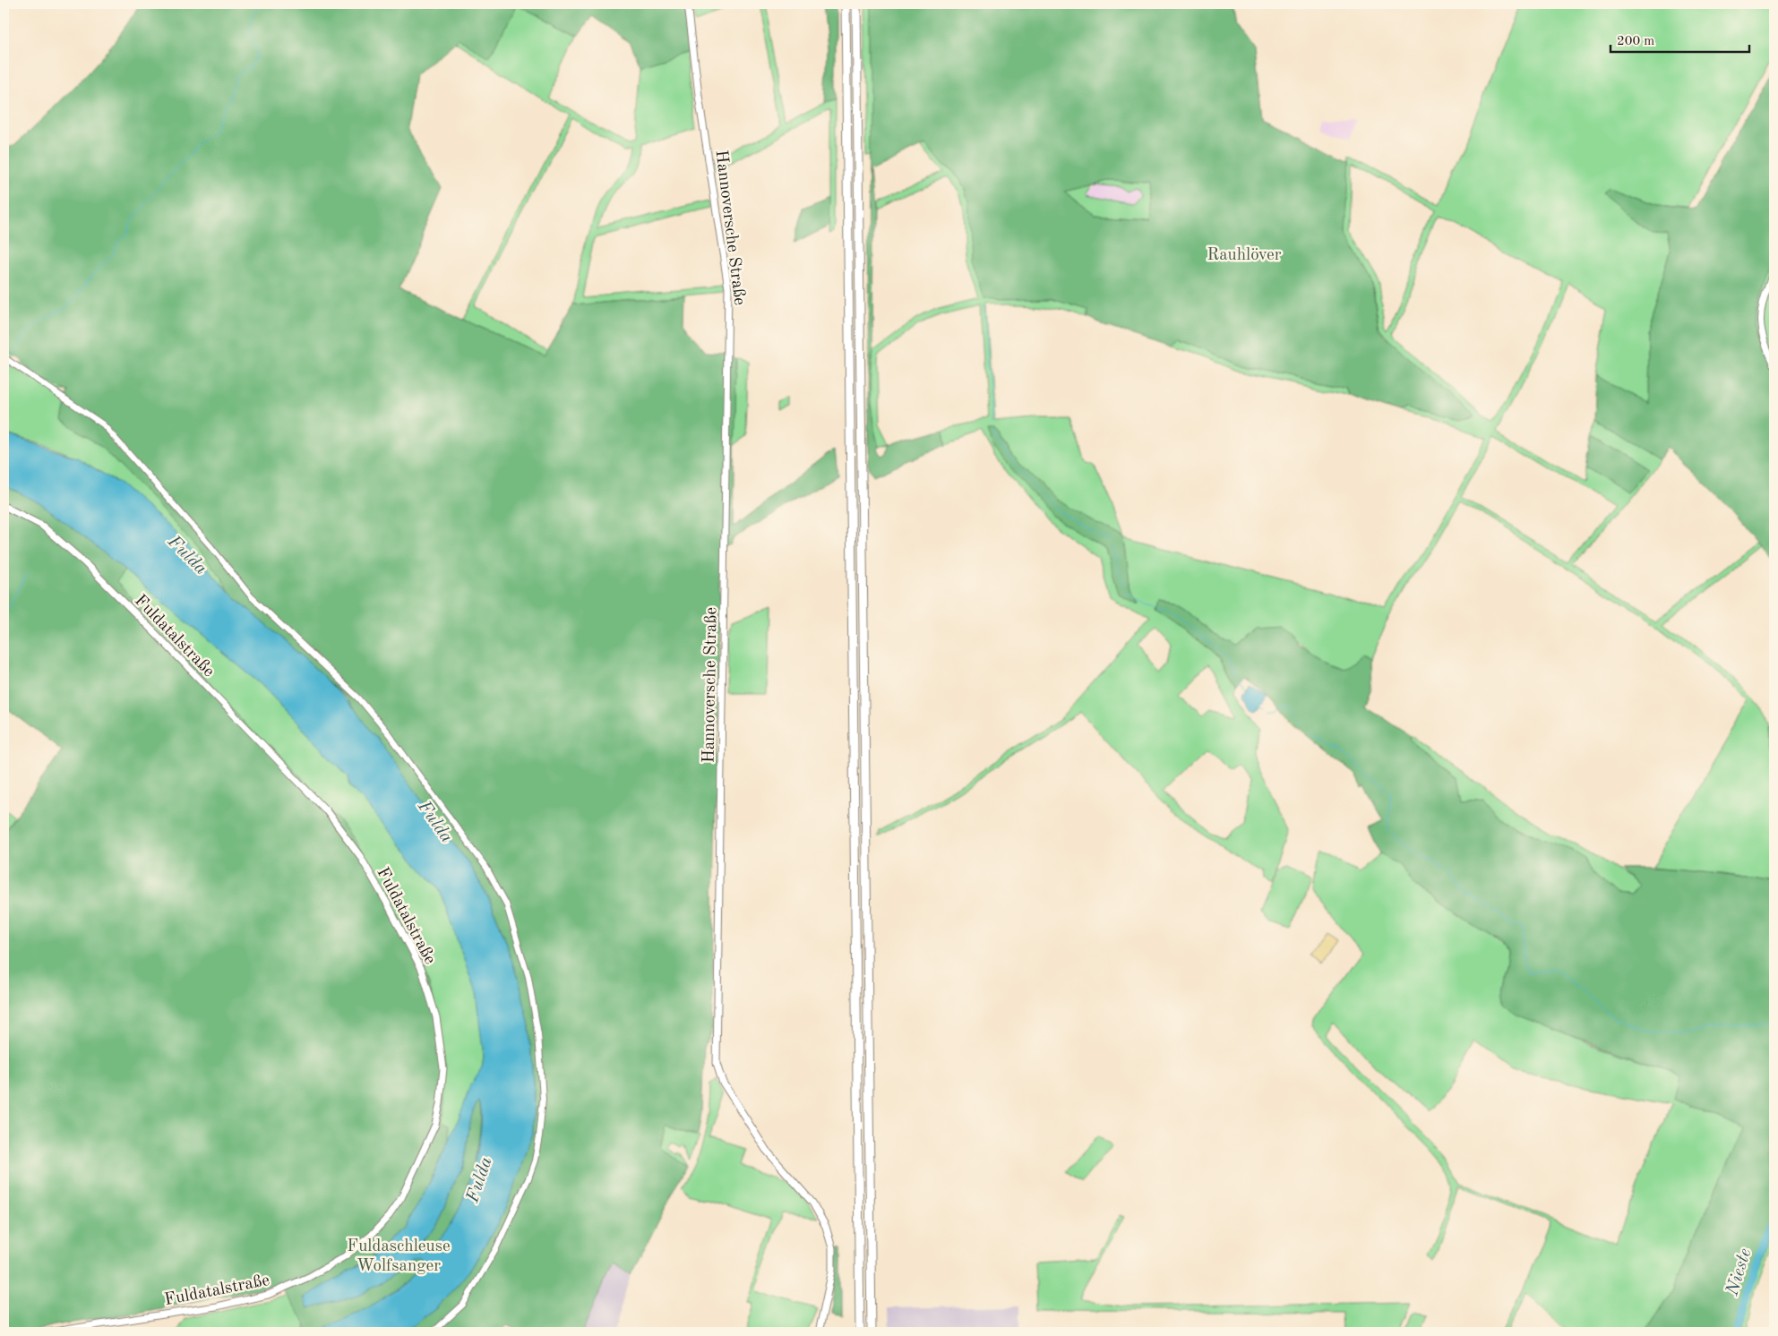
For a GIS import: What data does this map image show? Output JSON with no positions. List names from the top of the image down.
{
  "streets": {
    "main road": ["Hannoversche Straße", "Fuldatalstraße"]
  },
  "water": ["Fulda", "Nieste"],
  "parks": ["Rauhlöver", "Fuldaschleuse Wolfsanger"],
  "scale_bar": "200 m"
}
